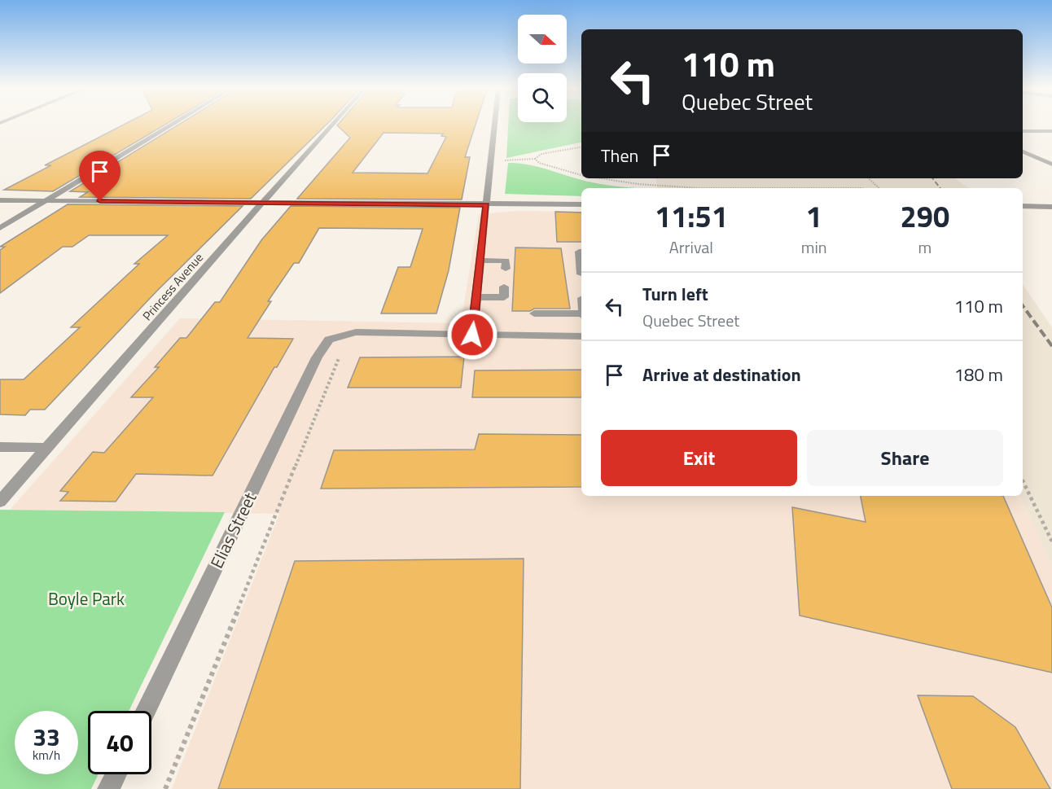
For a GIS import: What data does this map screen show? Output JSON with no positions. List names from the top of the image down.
{
  "streets": {
    "street": ["Princess Avenue", "Elias Street"]
  },
  "parks": ["Boyle Park"],
  "north": "right",
  "page": {
    "turn": ["110 m", "Quebec Street"],
    "then": "Then",
    "eta": [
      "11:51",
      "Arrival",
      "1",
      "min",
      "290",
      "m"
    ],
    "list": [
      {
        "name": "Turn left",
        "note": "Quebec Street",
        "value": "110 m"
      },
      {
        "name": "Arrive at destination",
        "value": "180 m"
      }
    ],
    "buttons": ["Exit", "Share"],
    "speed": "33 km/h",
    "limit": "40"
  }
}
